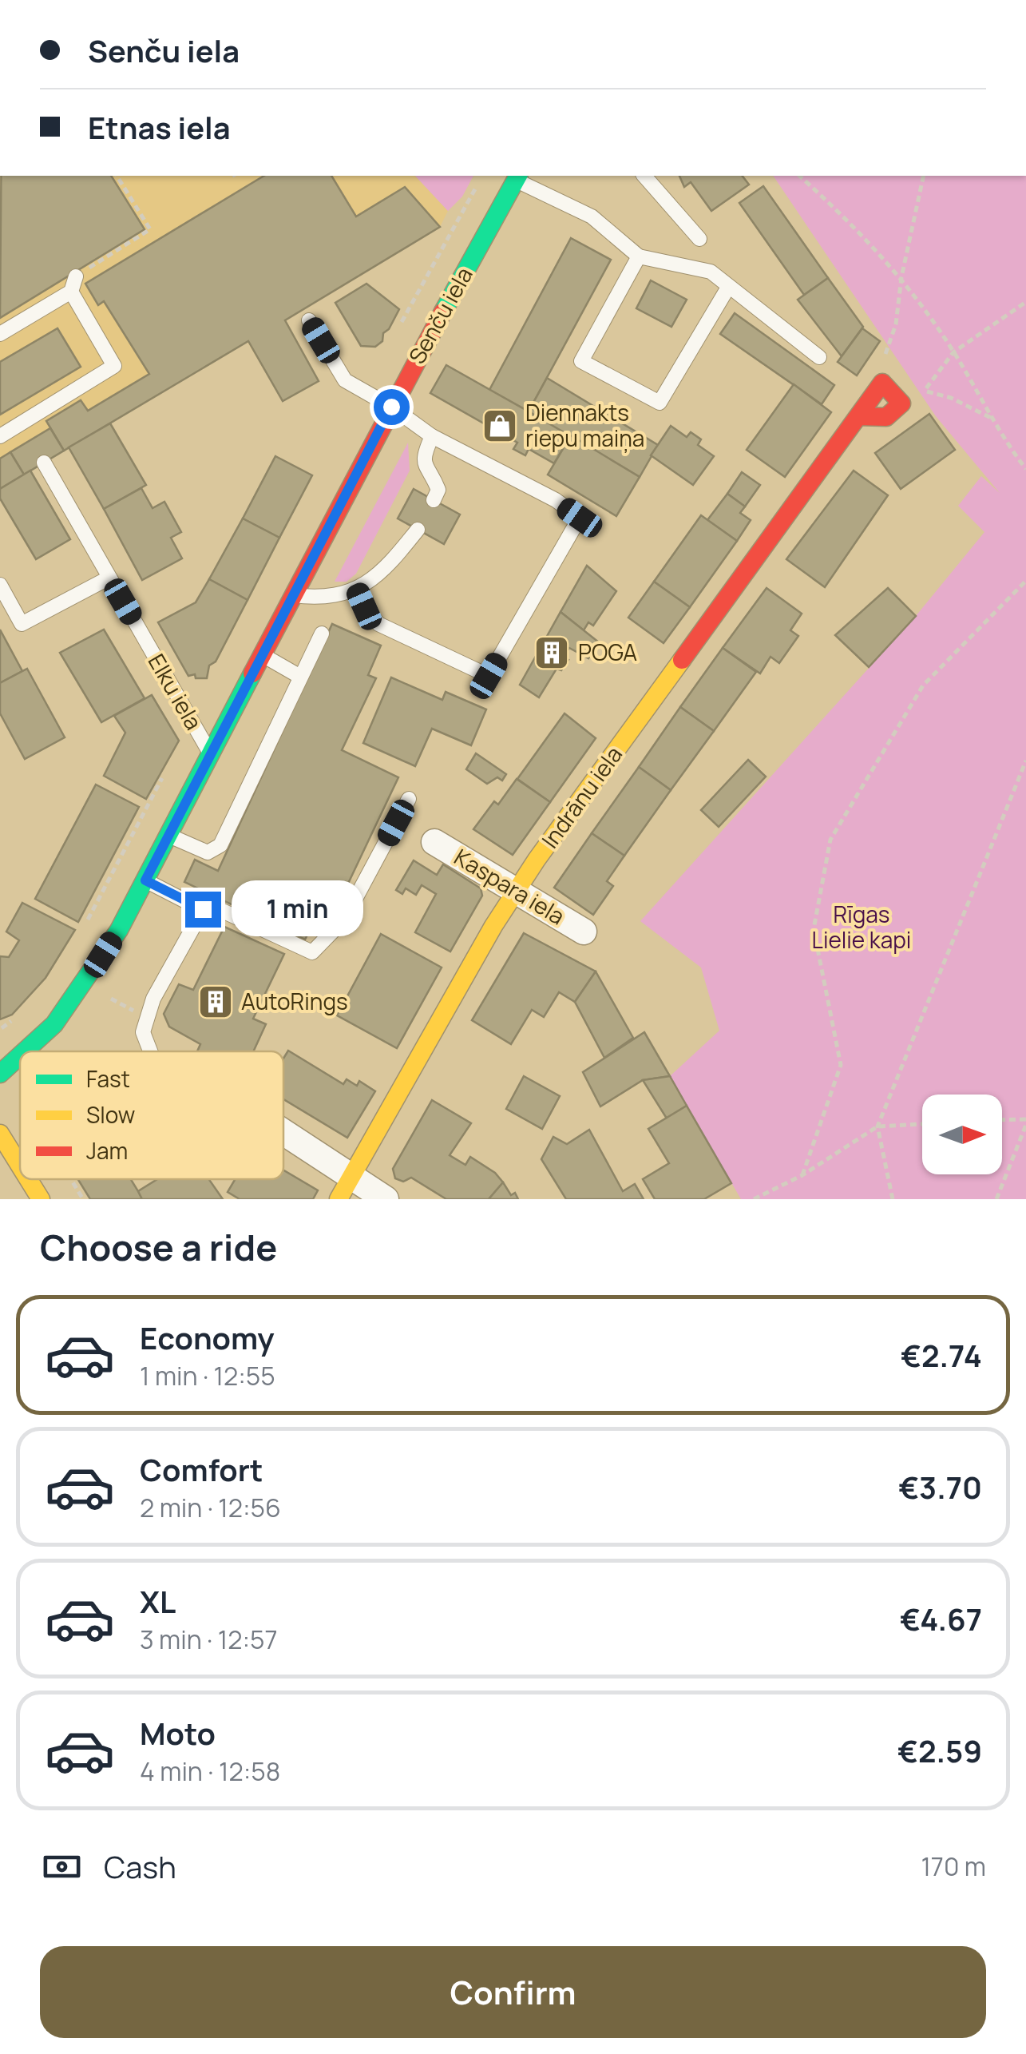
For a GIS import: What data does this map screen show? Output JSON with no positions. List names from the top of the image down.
{
  "streets": {
    "main road": ["Senču iela", "Indrānu iela"],
    "street": ["Kaspara iela"],
    "lane": ["Elku iela"]
  },
  "crossings": [
    ["Senču iela", "Elku iela"],
    ["Indrānu iela", "Kaspara iela"]
  ],
  "parks": ["Rīgas Lielie kapi"],
  "places": {
    "shop": ["Diennakts riepu maiņa"],
    "building": ["POGA", "AutoRings"]
  },
  "legend": ["Fast", "Slow", "Jam"],
  "north": "right",
  "page": {
    "banner": ["Senču iela", "Etnas iela"],
    "bubble": "1 min",
    "heading": "Choose a ride",
    "list": [
      {
        "name": "Economy",
        "note": "1 min · 12:55",
        "value": "€2.74"
      },
      {
        "name": "Comfort",
        "note": "2 min · 12:56",
        "value": "€3.70"
      },
      {
        "name": "XL",
        "note": "3 min · 12:57",
        "value": "€4.67"
      },
      {
        "name": "Moto",
        "note": "4 min · 12:58",
        "value": "€2.59"
      }
    ],
    "pay": ["Cash", "170 m"],
    "buttons": "Confirm"
  }
}
